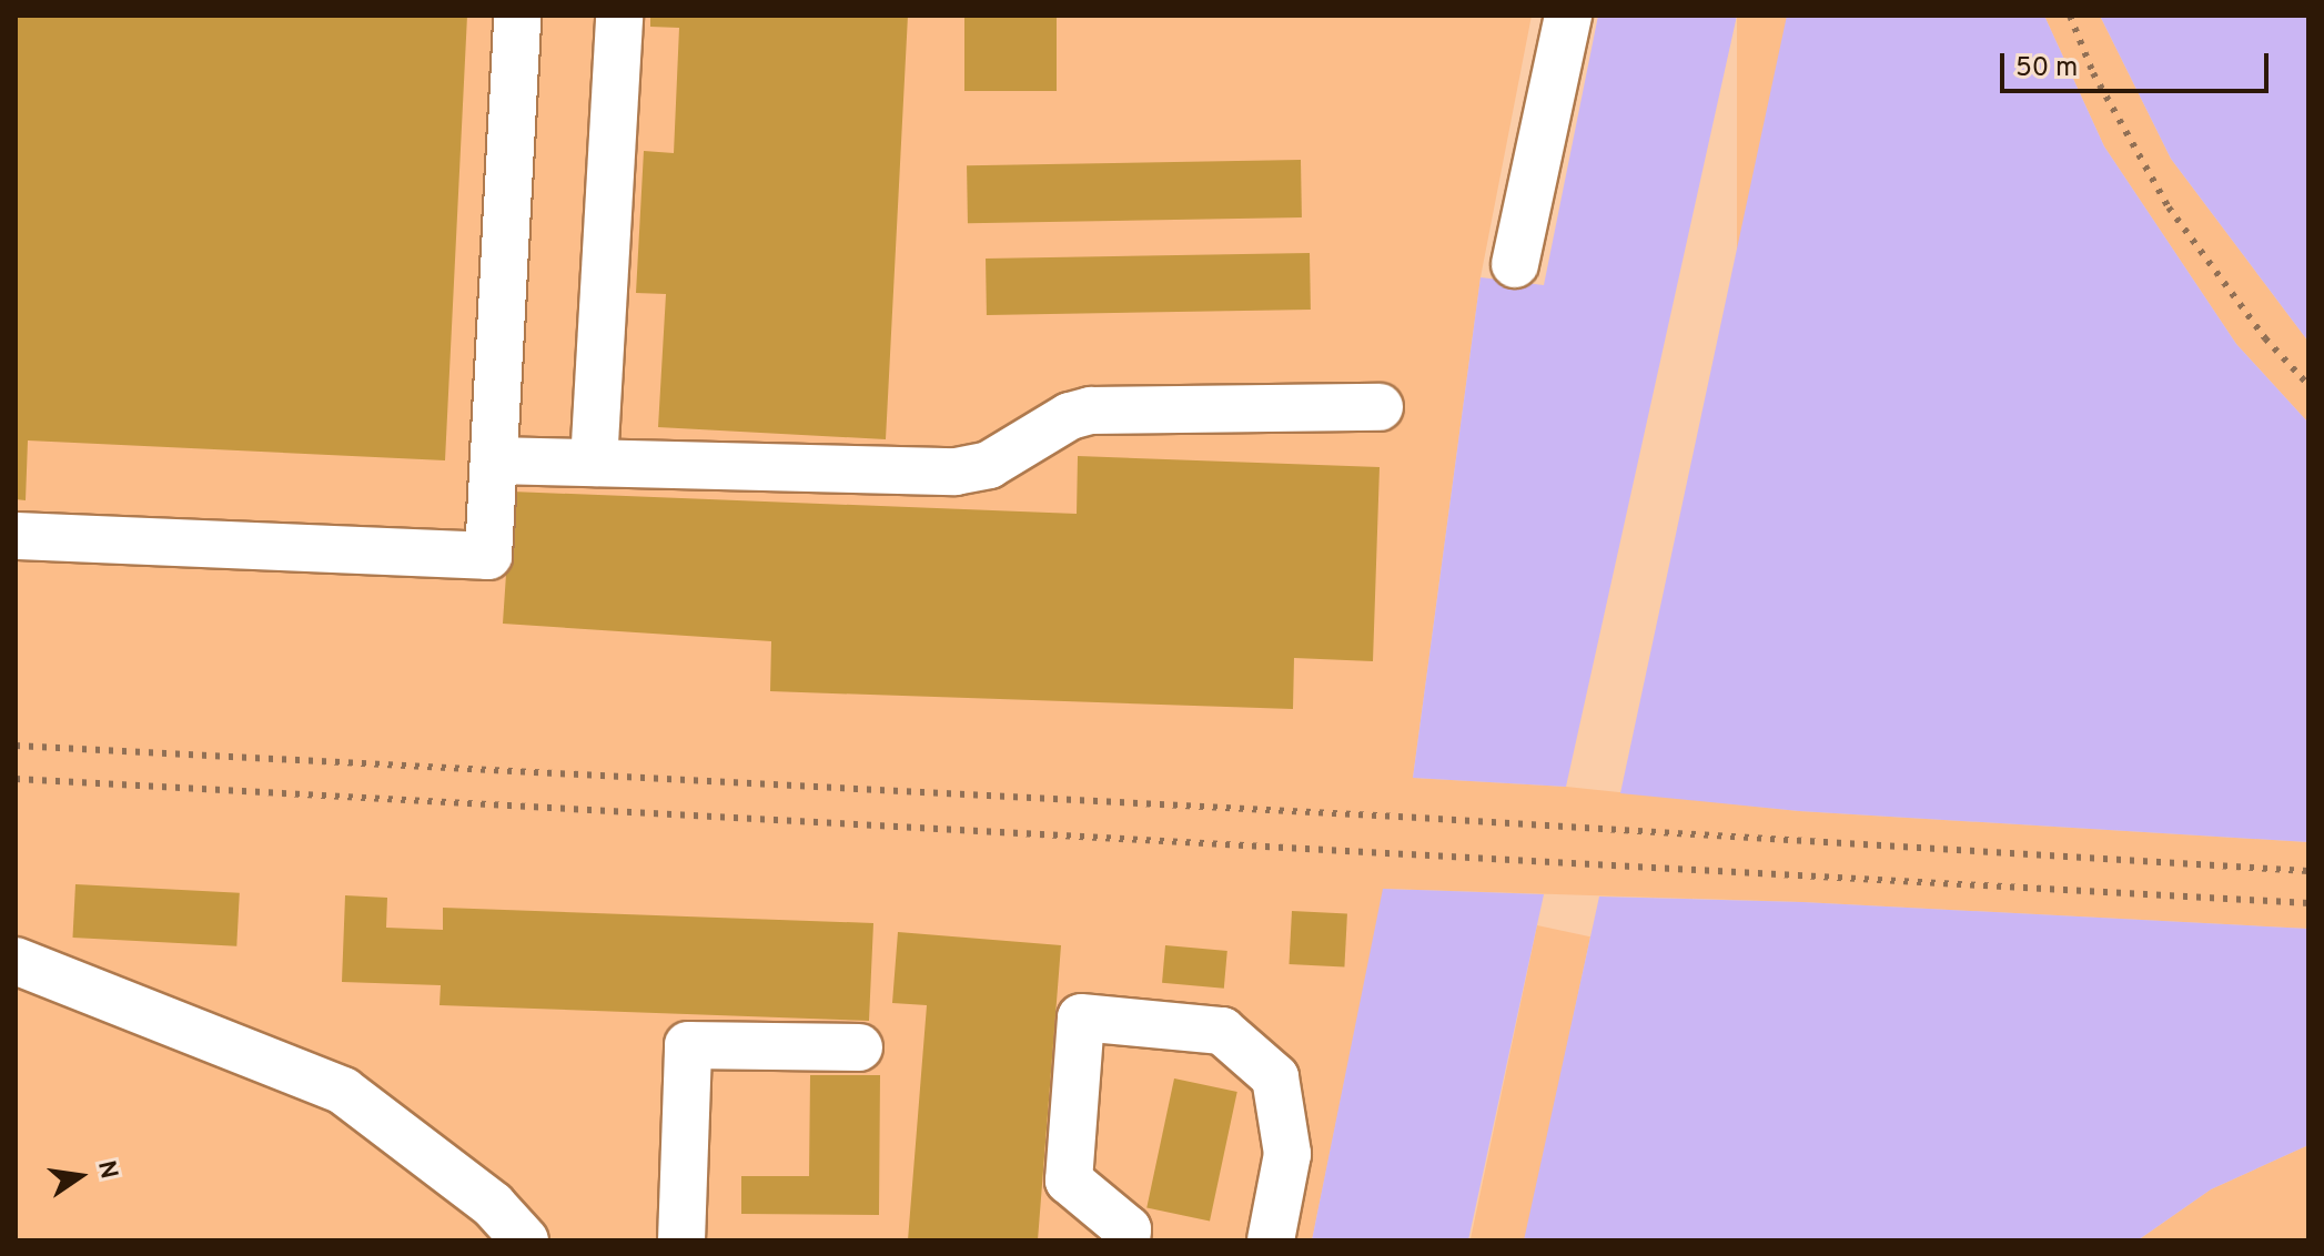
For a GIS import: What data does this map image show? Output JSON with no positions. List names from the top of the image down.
{
  "scale_bar": "50 m",
  "north": "right"
}
